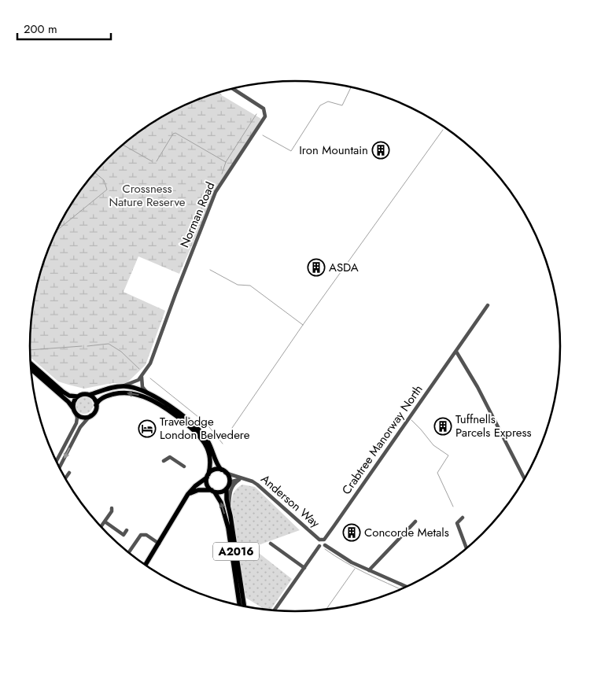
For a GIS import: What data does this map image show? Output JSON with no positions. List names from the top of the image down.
{
  "streets": {
    "main road": ["A2016"],
    "street": ["Norman Road", "Crabtree Manorway North", "Anderson Way"]
  },
  "crossings": [
    ["Crabtree Manorway North", "Anderson Way"],
    ["Anderson Way", "A2016"]
  ],
  "parks": ["Crossness Nature Reserve"],
  "places": {
    "building": [
      "Iron Mountain",
      "ASDA",
      "Tuffnells Parcels Express",
      "Concorde Metals"
    ],
    "hotel": ["Travelodge London Belvedere"]
  },
  "scale_bar": "200 m"
}
